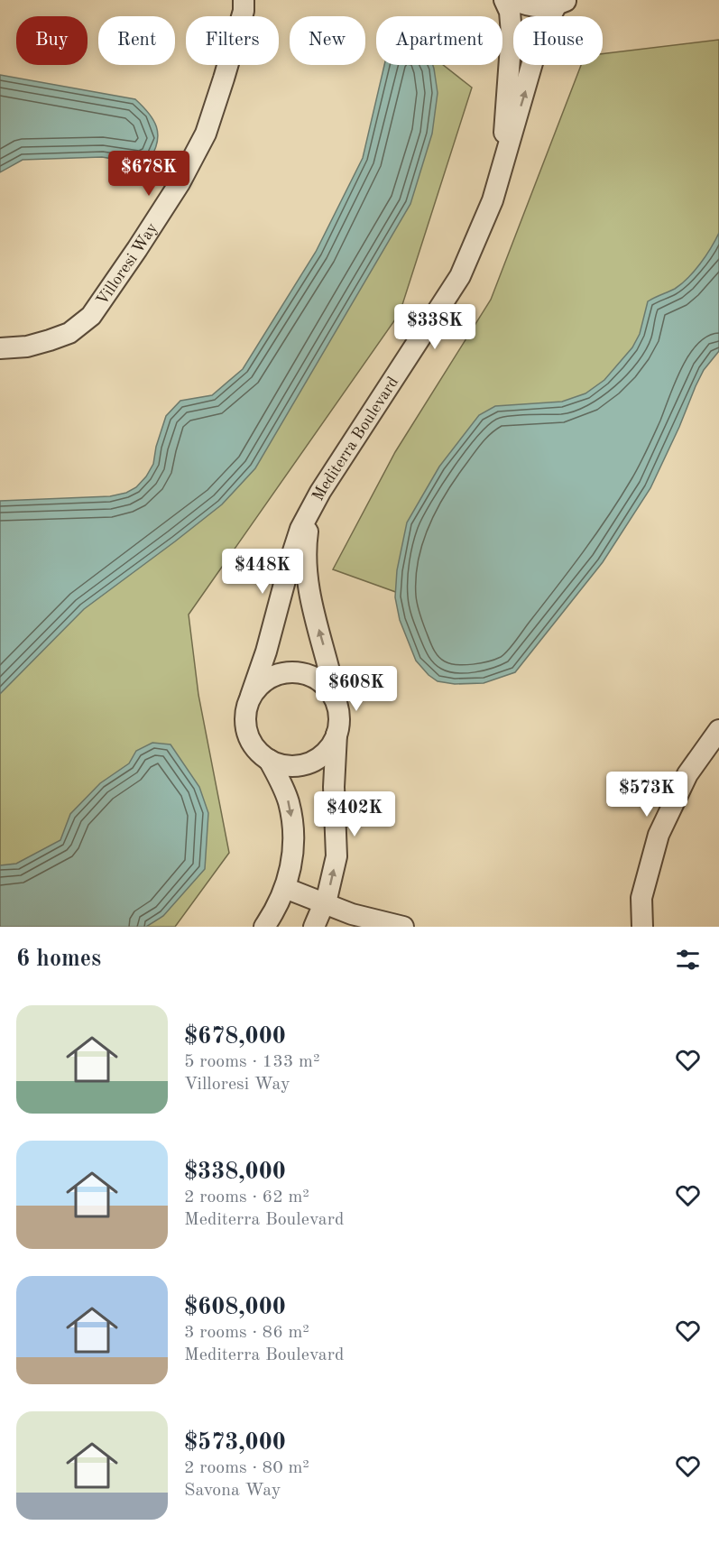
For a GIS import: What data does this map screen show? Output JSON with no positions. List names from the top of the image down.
{
  "streets": {
    "street": ["Villoresi Way", "Mediterra Boulevard"]
  },
  "page": {
    "chip": [
      "Buy",
      "Rent",
      "Filters",
      "New",
      "Apartment",
      "House"
    ],
    "price": [
      "$678K",
      "$338K",
      "$448K",
      "$608K",
      "$573K",
      "$402K"
    ],
    "heading": "6 homes",
    "list": [
      {
        "name": "$678,000",
        "note": "5 rooms · 133 m² · Villoresi Way"
      },
      {
        "name": "$338,000",
        "note": "2 rooms · 62 m² · Mediterra Boulevard"
      },
      {
        "name": "$608,000",
        "note": "3 rooms · 86 m² · Mediterra Boulevard"
      },
      {
        "name": "$573,000",
        "note": "2 rooms · 80 m² · Savona Way"
      }
    ]
  }
}
